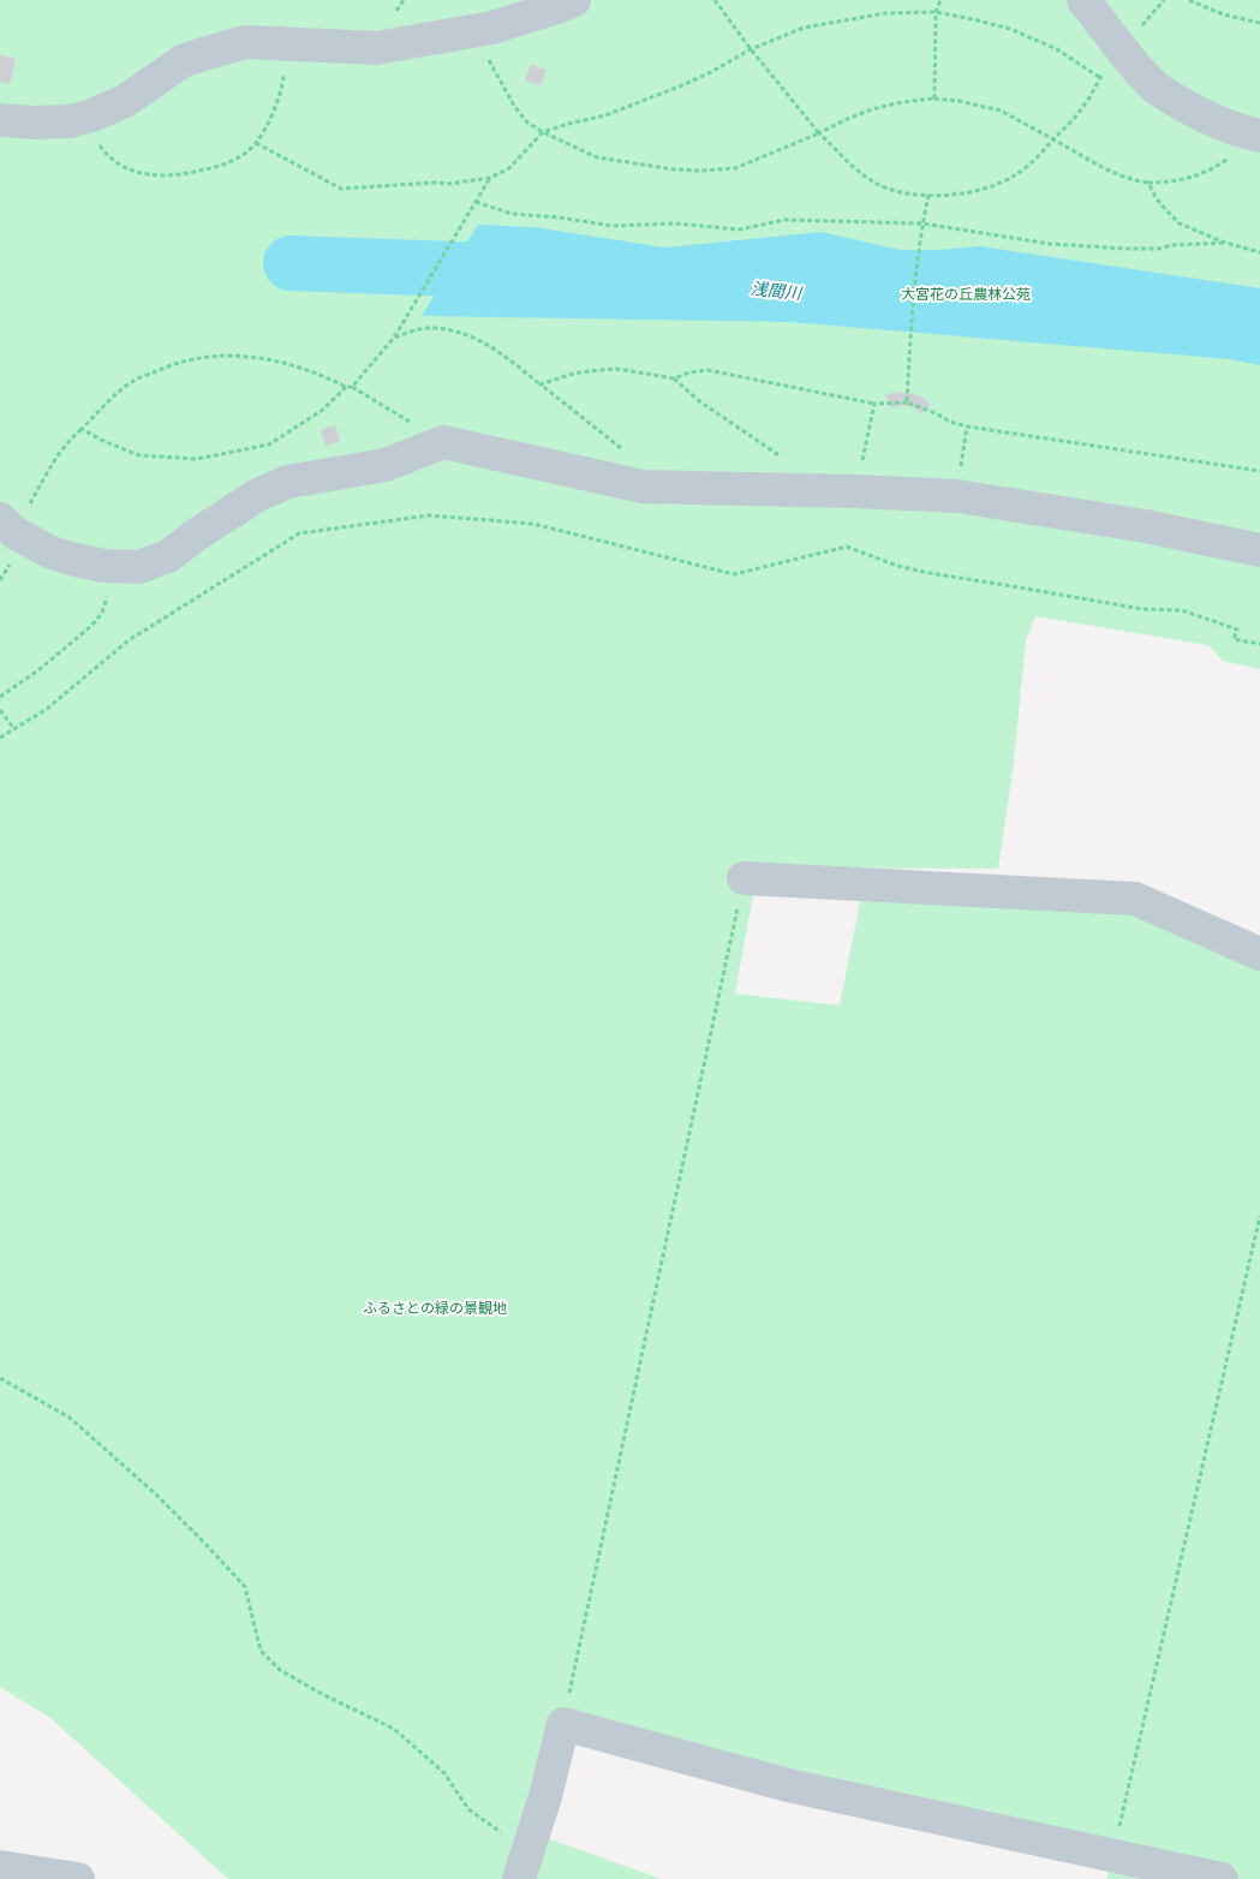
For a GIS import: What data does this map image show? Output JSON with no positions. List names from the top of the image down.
{
  "water": ["浅間川"],
  "parks": ["大宮花の丘農林公苑", "ふるさとの緑の景観地"]
}
